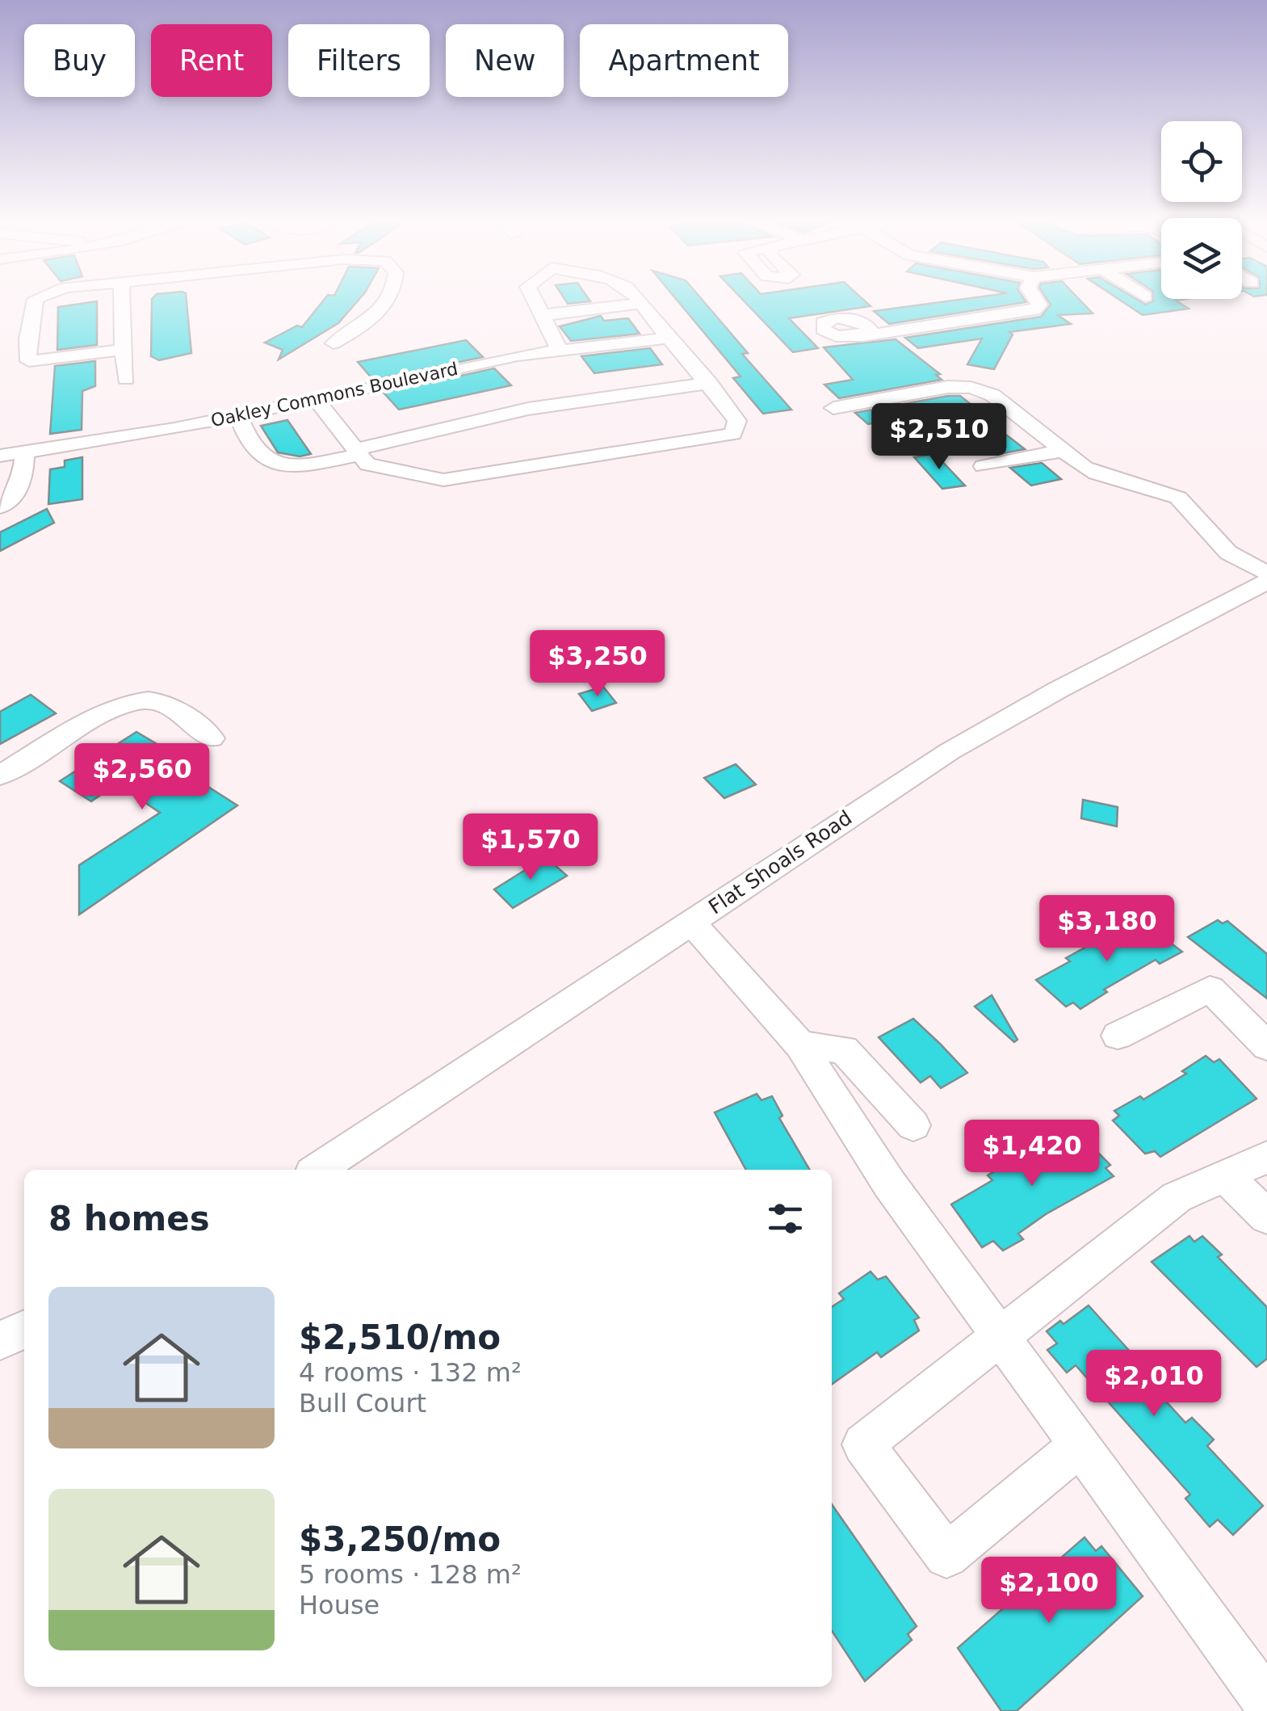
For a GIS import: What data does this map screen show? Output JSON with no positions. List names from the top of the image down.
{
  "streets": {
    "street": ["Oakley Commons Boulevard", "Flat Shoals Road"]
  },
  "page": {
    "chip": [
      "Buy",
      "Rent",
      "Filters",
      "New",
      "Apartment"
    ],
    "price": [
      "$2,510",
      "$3,250",
      "$2,560",
      "$1,570",
      "$3,180",
      "$1,420",
      "$2,010",
      "$2,100"
    ],
    "heading": "8 homes",
    "list": [
      {
        "name": "$2,510/mo",
        "note": "4 rooms · 132 m² · Bull Court"
      },
      {
        "name": "$3,250/mo",
        "note": "5 rooms · 128 m² · House"
      }
    ]
  }
}
